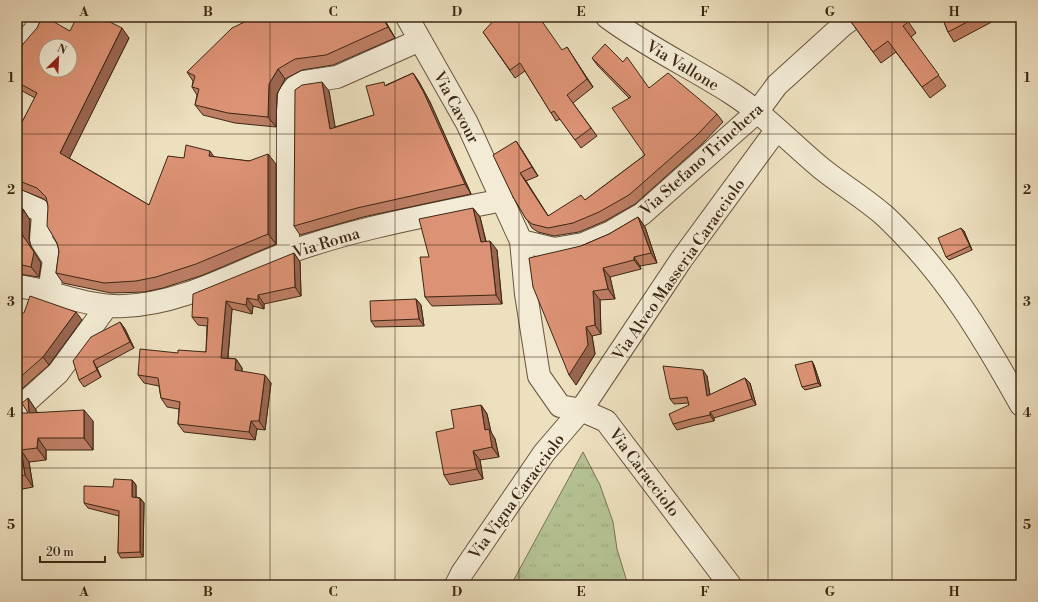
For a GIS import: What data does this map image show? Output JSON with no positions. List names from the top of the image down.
{
  "streets": {
    "street": [
      "Via Vallone",
      "Via Cavour",
      "Via Stefano Trinchera",
      "Via Roma",
      "Via Alveo Masseria Caracciolo",
      "Via Caracciolo",
      "Via Vigna Caracciolo"
    ]
  },
  "crossings": [
    ["Via Vallone", "Via Stefano Trinchera"],
    ["Via Vallone", "Via Alveo Masseria Caracciolo"],
    ["Via Cavour", "Via Stefano Trinchera"],
    ["Via Cavour", "Via Roma"],
    ["Via Cavour", "Via Caracciolo"],
    ["Via Stefano Trinchera", "Via Caracciolo"],
    ["Via Alveo Masseria Caracciolo", "Via Caracciolo"],
    ["Via Alveo Masseria Caracciolo", "Via Vigna Caracciolo"],
    ["Via Caracciolo", "Via Vigna Caracciolo"]
  ],
  "scale_bar": "20 m",
  "north": "top right",
  "grid": {
    "columns": [
      "A",
      "B",
      "C",
      "D",
      "E",
      "F",
      "G",
      "H"
    ],
    "rows": [
      "1",
      "2",
      "3",
      "4",
      "5"
    ]
  }
}
